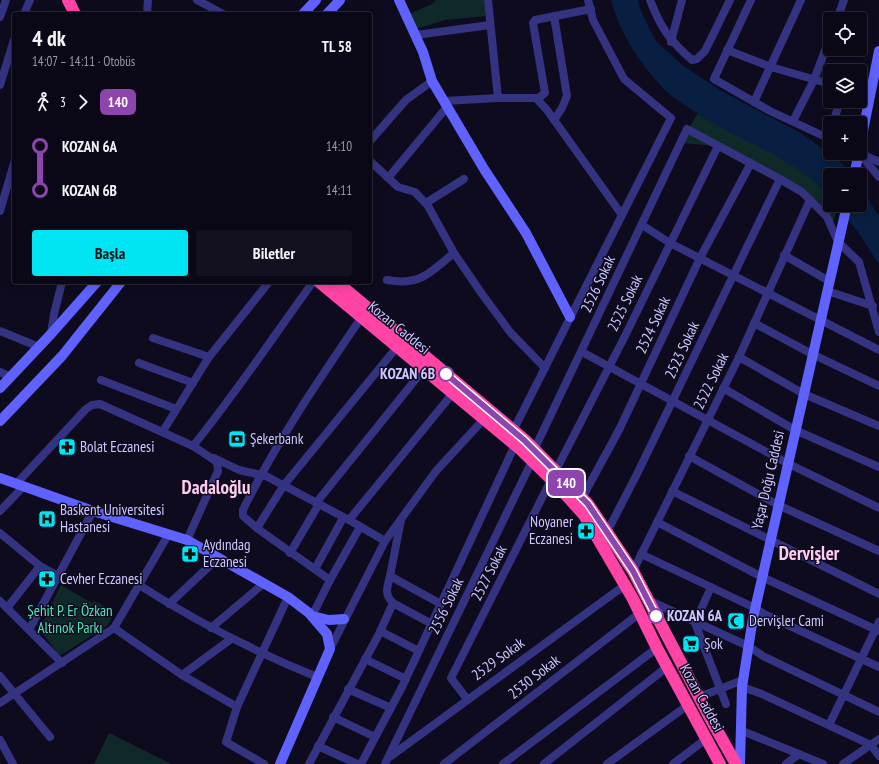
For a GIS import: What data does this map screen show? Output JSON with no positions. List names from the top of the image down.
{
  "streets": {
    "highway": ["Kozan Caddesi"],
    "main road": ["Yaşar Doğu Caddesi"],
    "street": [
      "2526 Sokak",
      "2525 Sokak",
      "2524 Sokak",
      "2523 Sokak",
      "2522 Sokak",
      "2527 Sokak",
      "2556 Sokak",
      "2529 Sokak",
      "2530 Sokak"
    ]
  },
  "crossings": [
    ["2526 Sokak", "2525 Sokak"],
    ["2526 Sokak", "Kozan Caddesi"],
    ["2526 Sokak", "2556 Sokak"],
    ["2525 Sokak", "Kozan Caddesi"],
    ["2525 Sokak", "2527 Sokak"],
    ["2524 Sokak", "Kozan Caddesi"],
    ["Kozan Caddesi", "2523 Sokak"],
    ["Kozan Caddesi", "2522 Sokak"],
    ["Kozan Caddesi", "Yaşar Doğu Caddesi"],
    ["Kozan Caddesi", "2527 Sokak"],
    ["Kozan Caddesi", "2556 Sokak"],
    ["Kozan Caddesi", "2529 Sokak"],
    ["Kozan Caddesi", "2530 Sokak"],
    ["2527 Sokak", "2529 Sokak"],
    ["2556 Sokak", "2529 Sokak"]
  ],
  "districts": ["Dadaloğlu", "Dervişler"],
  "parks": ["Şehit P. Er Özkan Altınok Parkı"],
  "places": {
    "other": ["KOZAN 6B", "KOZAN 6A"],
    "bank": ["Şekerbank"],
    "pharmacy": [
      "Bolat Eczanesi",
      "Noyaner Eczanesi",
      "Aydındag Eczanesi",
      "Cevher Eczanesi"
    ],
    "hospital": ["Baskent Universitesi Hastanesi"],
    "mosque": ["Dervişler Cami"],
    "supermarket": ["Şok"]
  },
  "lines": ["bus line 140"],
  "page": {
    "on_map": "140",
    "map_buttons": ["+", "−"],
    "heading": ["4 dk", "14:07 – 14:11 · Otobüs", "TL 58"],
    "legs": ["3", "140"],
    "list": [
      {
        "name": "KOZAN 6A",
        "value": "14:10"
      },
      {
        "name": "KOZAN 6B",
        "value": "14:11"
      }
    ],
    "buttons": ["Başla", "Biletler"]
  }
}
